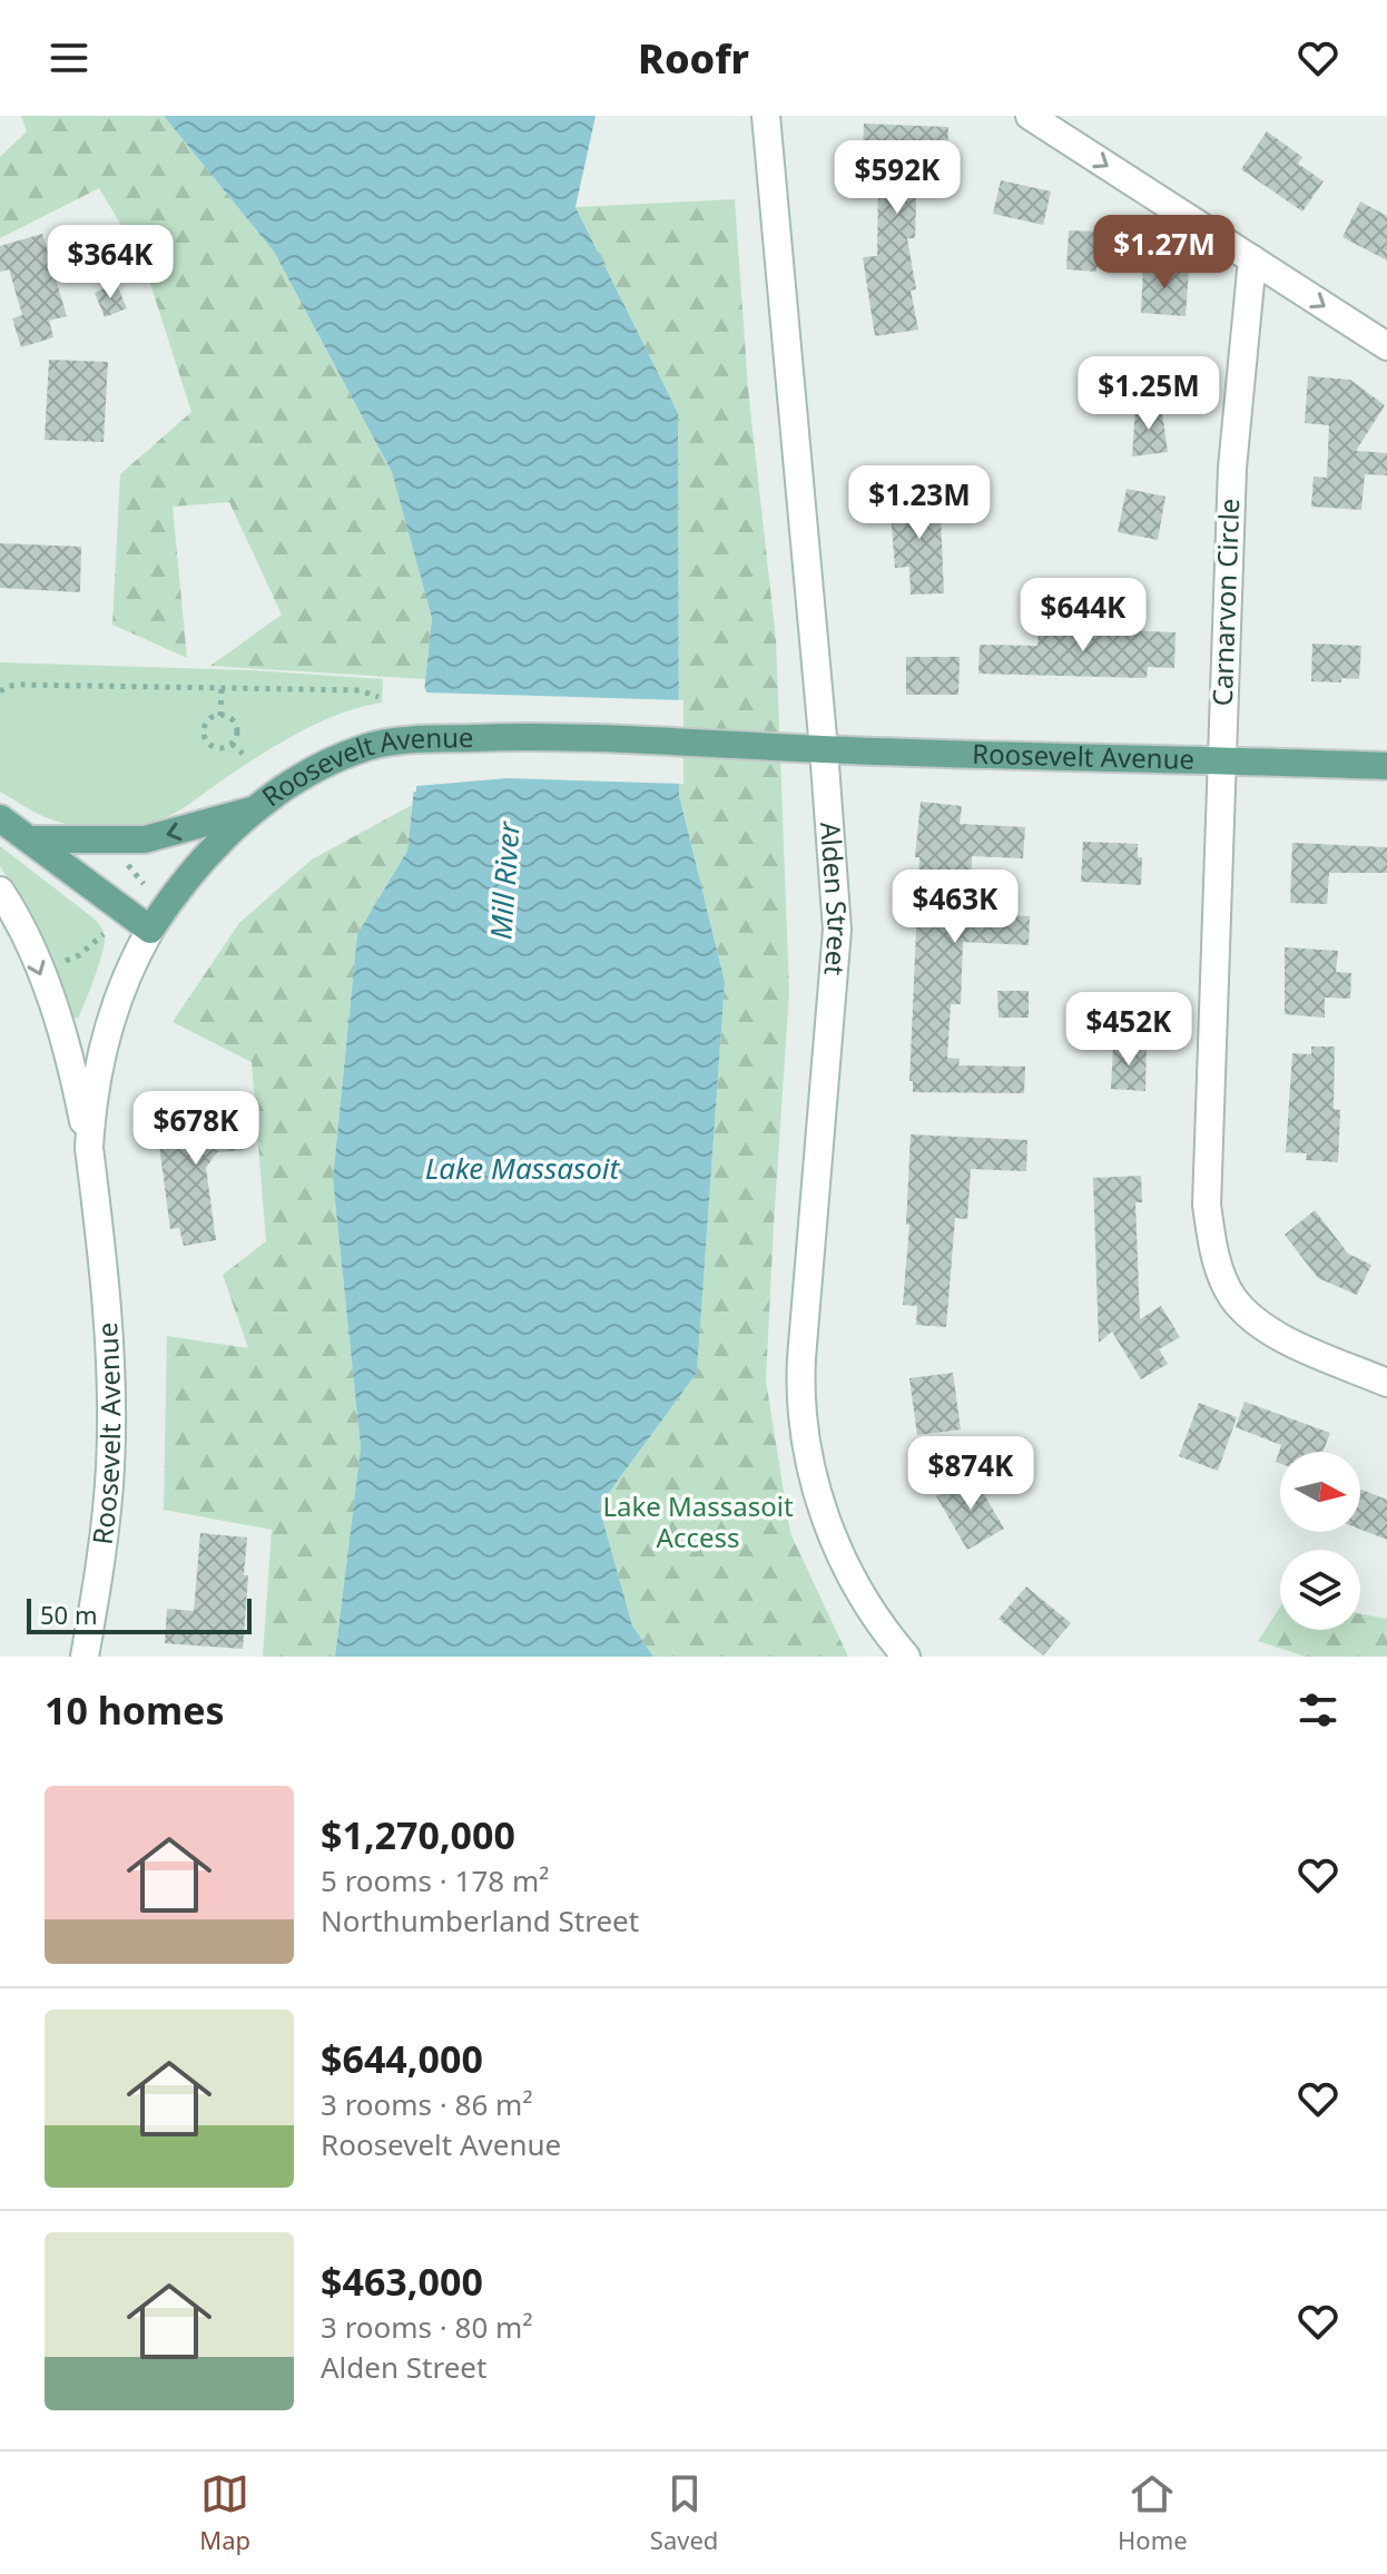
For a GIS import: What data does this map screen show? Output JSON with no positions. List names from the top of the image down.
{
  "streets": {
    "main road": ["Roosevelt Avenue"],
    "street": ["Carnarvon Circle", "Alden Street"]
  },
  "crossings": [
    ["Carnarvon Circle", "Roosevelt Avenue"],
    ["Roosevelt Avenue", "Alden Street"]
  ],
  "water": ["Mill River", "Lake Massasoit"],
  "parks": ["Lake Massasoit Access"],
  "scale_bar": "50 m",
  "north": "right",
  "page": {
    "header": "Roofr",
    "price": [
      "$592K",
      "$1.27M",
      "$364K",
      "$1.25M",
      "$1.23M",
      "$644K",
      "$463K",
      "$452K",
      "$678K",
      "$874K"
    ],
    "scale": "50 m",
    "heading": "10 homes",
    "list": [
      {
        "name": "$1,270,000",
        "note": "5 rooms · 178 m² · Northumberland Street"
      },
      {
        "name": "$644,000",
        "note": "3 rooms · 86 m² · Roosevelt Avenue"
      },
      {
        "name": "$463,000",
        "note": "3 rooms · 80 m² · Alden Street"
      }
    ],
    "tabs": ["Map", "Saved", "Home"]
  }
}
